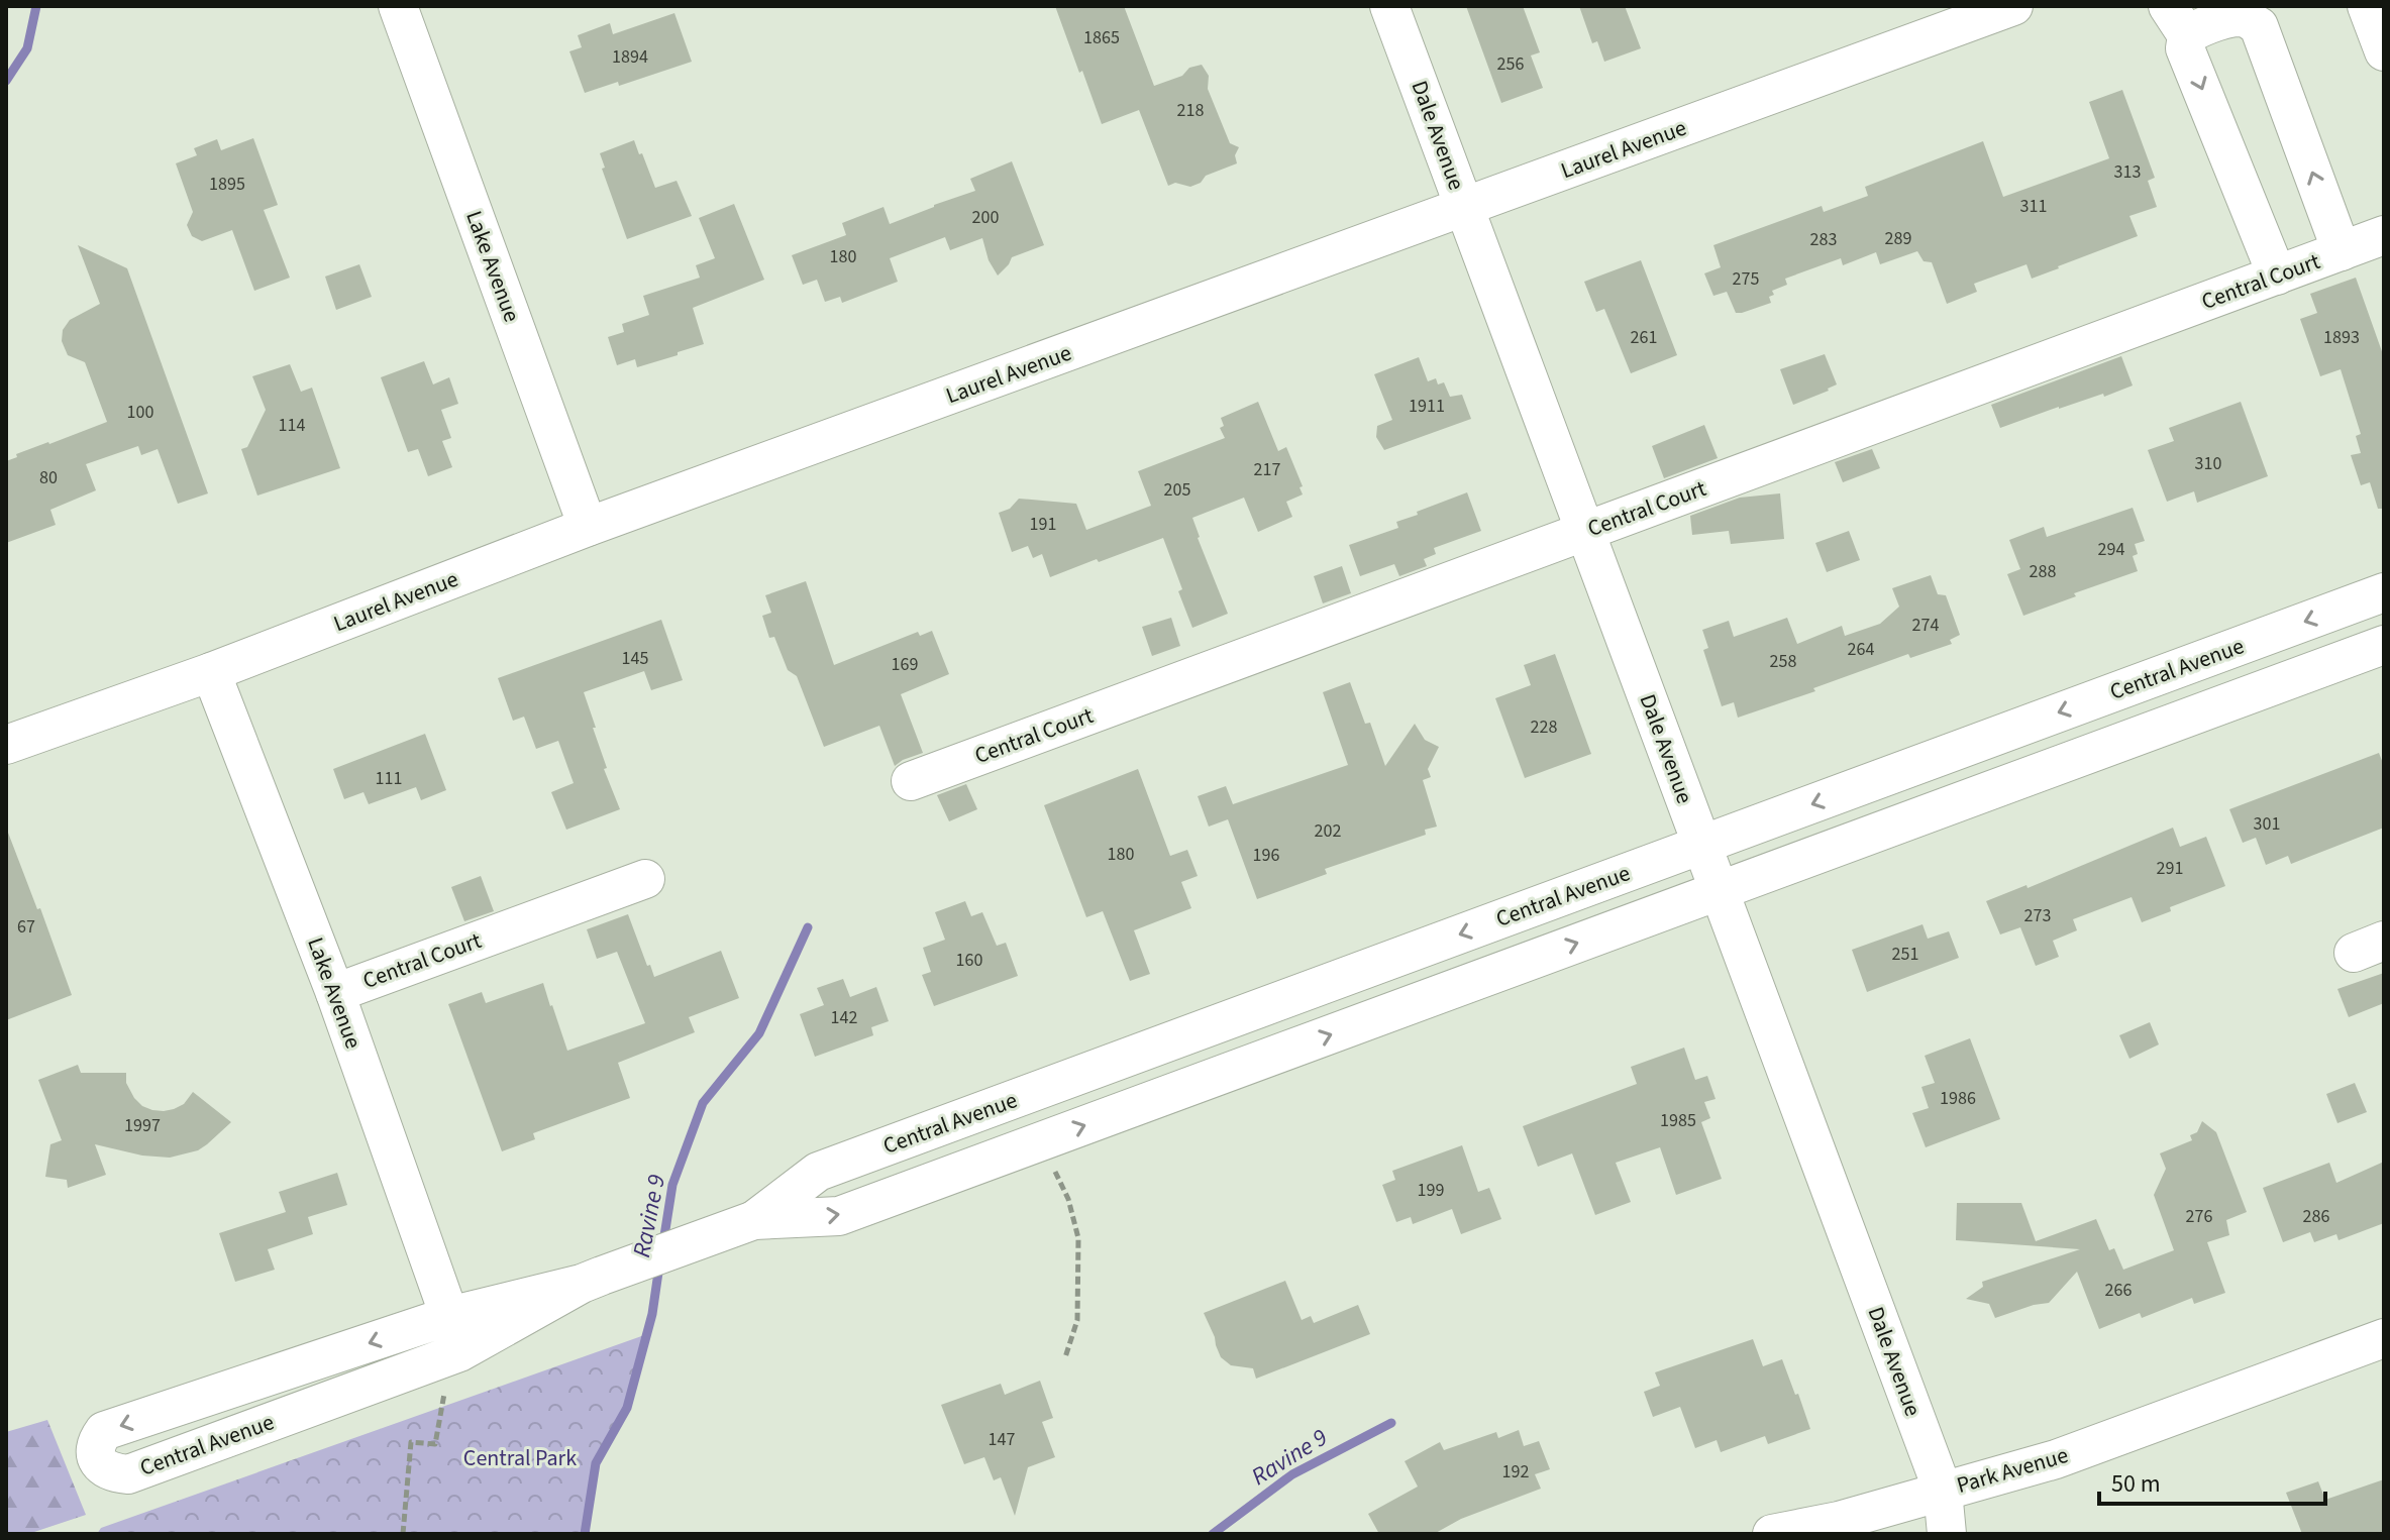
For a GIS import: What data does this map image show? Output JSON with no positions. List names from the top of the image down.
{
  "streets": {
    "street": [
      "Dale Avenue",
      "Laurel Avenue",
      "Lake Avenue",
      "Central Court",
      "Central Avenue",
      "Park Avenue"
    ]
  },
  "crossings": [
    ["Dale Avenue", "Laurel Avenue"],
    ["Dale Avenue", "Central Court"],
    ["Dale Avenue", "Central Avenue"],
    ["Dale Avenue", "Park Avenue"],
    ["Laurel Avenue", "Lake Avenue"],
    ["Lake Avenue", "Central Court"],
    ["Lake Avenue", "Central Avenue"]
  ],
  "water": ["Ravine 9"],
  "parks": ["Central Park"],
  "house_numbers": [
    "1865",
    "1894",
    "256",
    "218",
    "313",
    "1895",
    "311",
    "200",
    "289",
    "283",
    "180",
    "275",
    "261",
    "1893",
    "1911",
    "100",
    "114",
    "310",
    "217",
    "80",
    "205",
    "191",
    "294",
    "288",
    "274",
    "264",
    "145",
    "258",
    "169",
    "228",
    "111",
    "301",
    "202",
    "180",
    "196",
    "291",
    "273",
    "67",
    "251",
    "160",
    "142",
    "1986",
    "1985",
    "1997",
    "199",
    "276",
    "286",
    "266",
    "147",
    "192"
  ],
  "scale_bar": "50 m"
}
